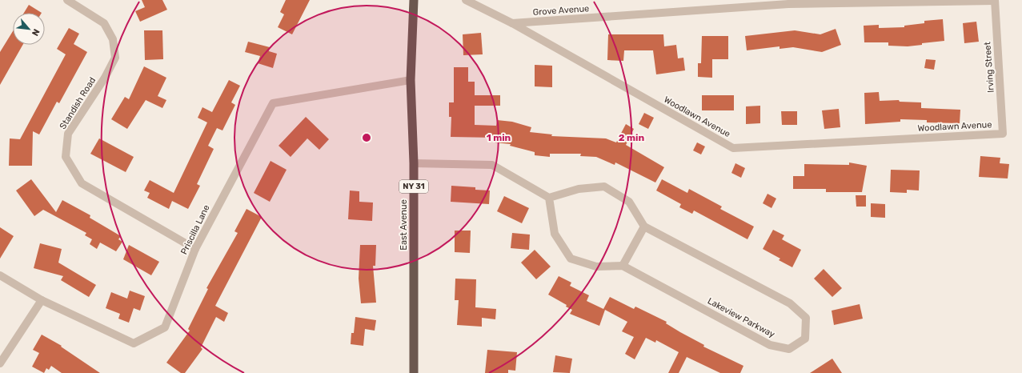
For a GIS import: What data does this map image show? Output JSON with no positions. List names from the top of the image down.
{
  "streets": {
    "highway": ["NY 31", "East Avenue"],
    "street": [
      "Grove Avenue",
      "Irving Street",
      "Standish Road",
      "Woodlawn Avenue",
      "Priscilla Lane",
      "Lakeview Parkway"
    ]
  },
  "crossings": [
    ["Grove Avenue", "Irving Street"],
    ["Grove Avenue", "Woodlawn Avenue"],
    ["Irving Street", "Woodlawn Avenue"],
    ["Standish Road", "Priscilla Lane"],
    ["East Avenue", "Priscilla Lane"]
  ],
  "north": "bottom right",
  "rings": ["1 min", "2 min"]
}
